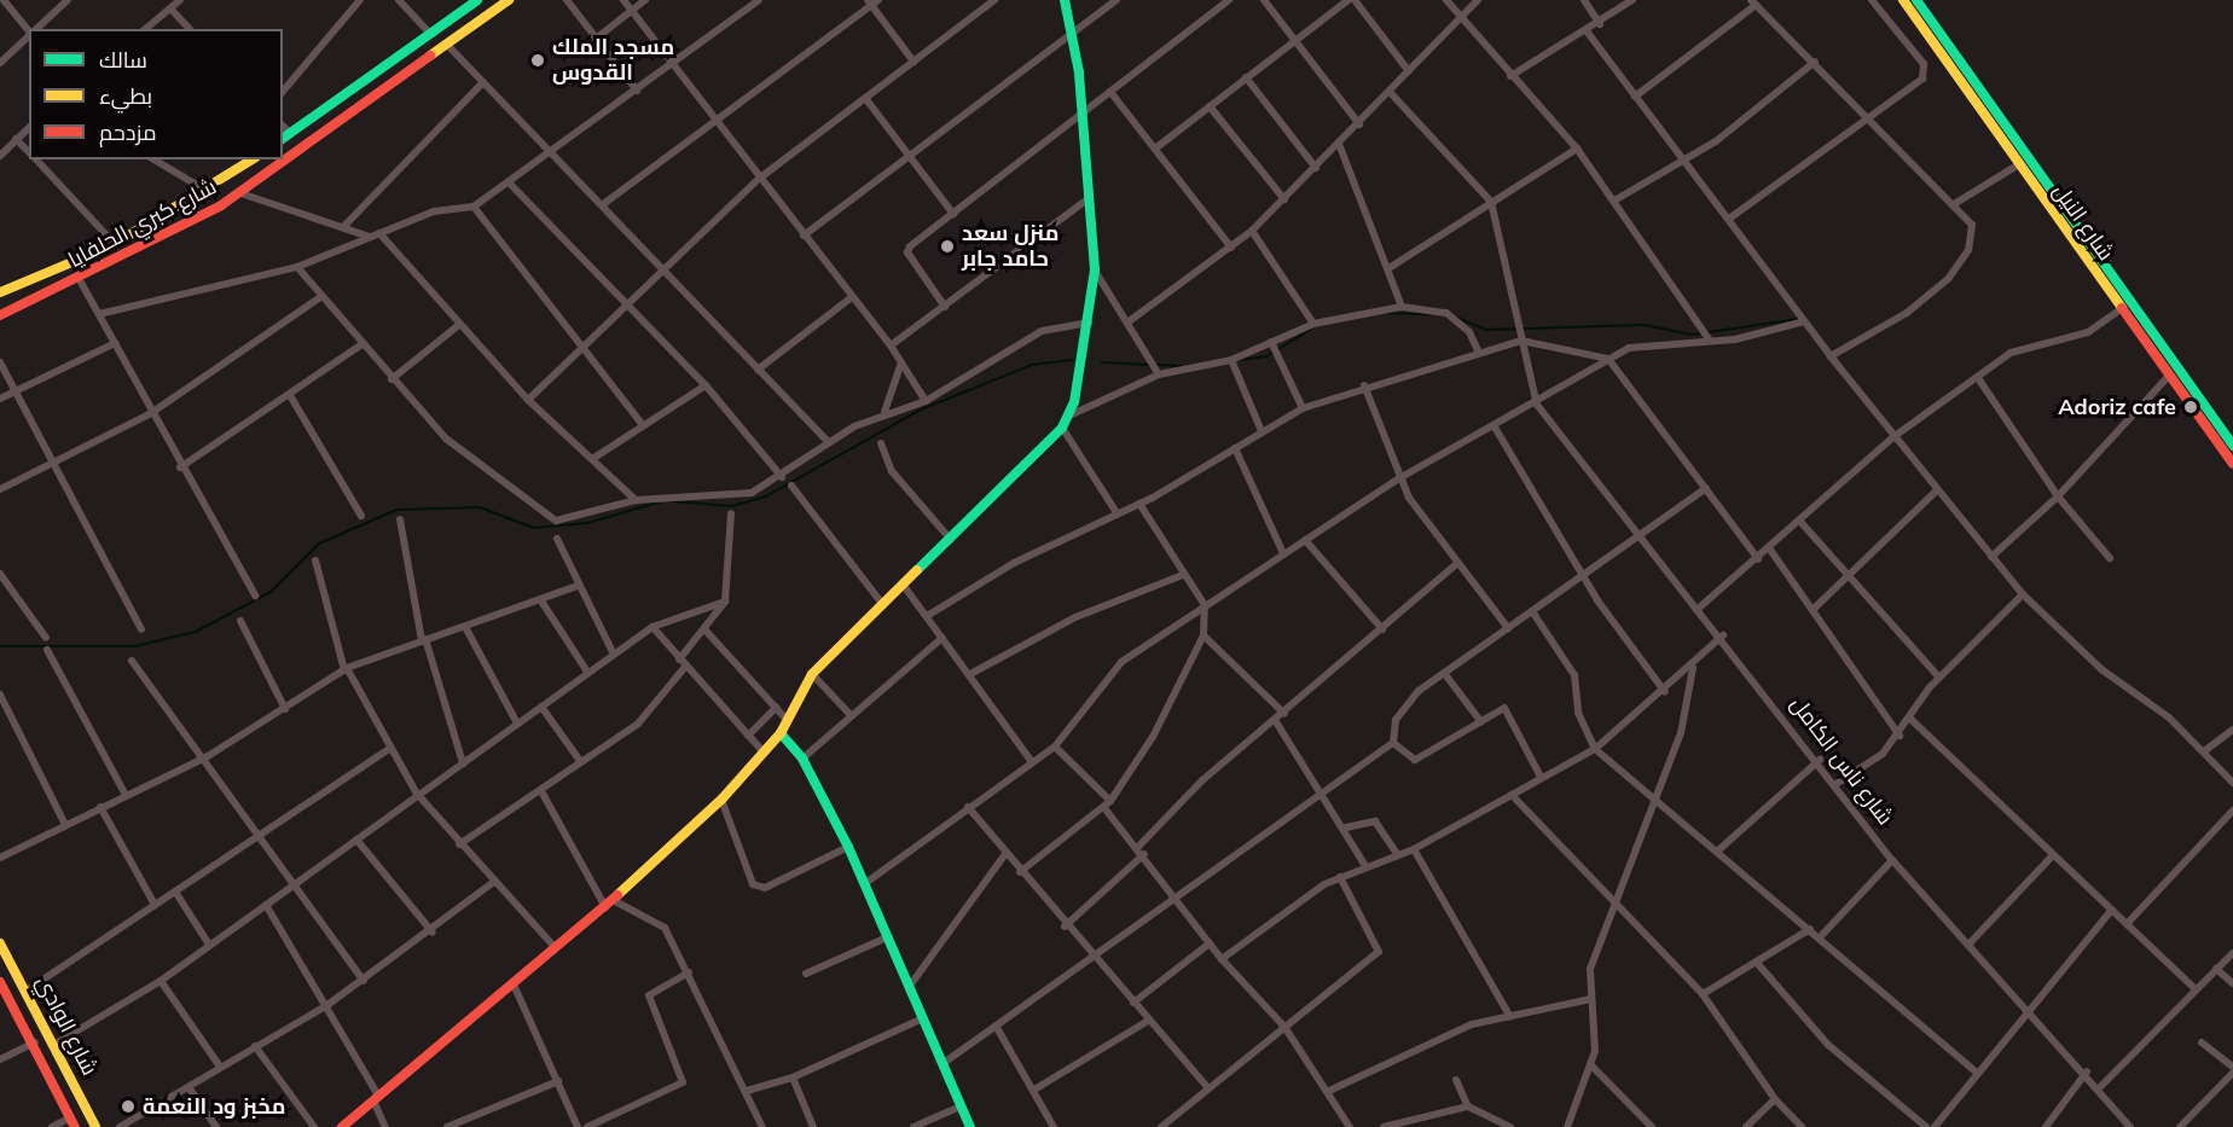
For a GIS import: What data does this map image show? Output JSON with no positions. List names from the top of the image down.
{
  "streets": {
    "main road": ["شارع النيل", "شارع كبري الحلفايا", "شارع الوادي"],
    "street": ["شارع ناس الكامل"]
  },
  "places": [
    "مسجد الملك القدوس",
    "منزل سعد حامد جابر",
    "Adoriz cafe",
    "مخبز ود النعمة"
  ],
  "legend": ["سالك", "بطيء", "مزدحم"]
}
